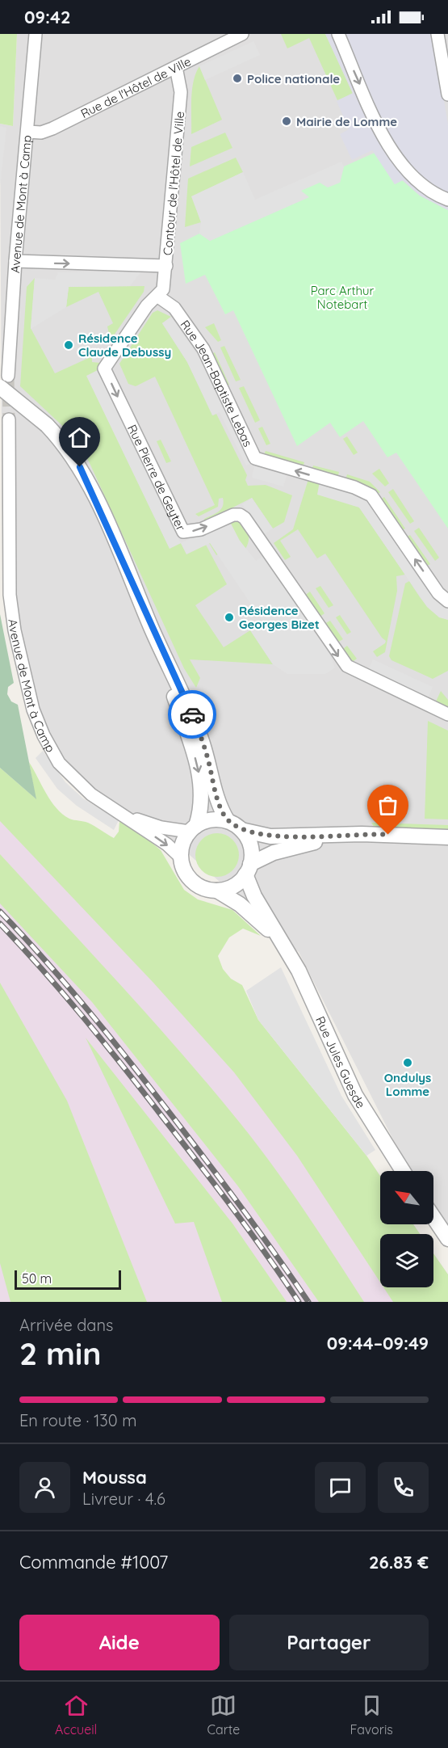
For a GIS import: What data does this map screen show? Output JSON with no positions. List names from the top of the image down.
{
  "streets": {
    "street": [
      "Rue de l'Hôtel de Ville",
      "Contour de l'Hôtel de Ville",
      "Avenue de Mont à Camp",
      "Rue Jean-Baptiste Lebas",
      "Rue Pierre de Geyter",
      "Rue Jules Guesde"
    ]
  },
  "crossings": [
    ["Rue de l'Hôtel de Ville", "Contour de l'Hôtel de Ville"],
    ["Rue de l'Hôtel de Ville", "Avenue de Mont à Camp"],
    ["Contour de l'Hôtel de Ville", "Avenue de Mont à Camp"],
    ["Contour de l'Hôtel de Ville", "Rue Pierre de Geyter"],
    ["Avenue de Mont à Camp", "Rue Jules Guesde"],
    ["Rue Jean-Baptiste Lebas", "Rue Pierre de Geyter"]
  ],
  "one_way": ["Contour de l'Hôtel de Ville", "Rue Jean-Baptiste Lebas"],
  "parks": ["Parc Arthur Notebart"],
  "places": [
    "Police nationale",
    "Mairie de Lomme",
    "Résidence Claude Debussy",
    "Résidence Georges Bizet",
    "Ondulys Lomme"
  ],
  "scale_bar": "50 m",
  "north": "top left",
  "page": {
    "status": "09:42",
    "scale": "50 m",
    "heading": ["2 min", "Arrivée dans", "09:44–09:49"],
    "panel": [
      "Moussa",
      "Livreur · 4.6",
      "Commande #1007",
      "26.83 €"
    ],
    "bar": "En route · 130 m",
    "buttons": ["Aide", "Partager"],
    "tabs": ["Accueil", "Carte", "Favoris"]
  }
}
